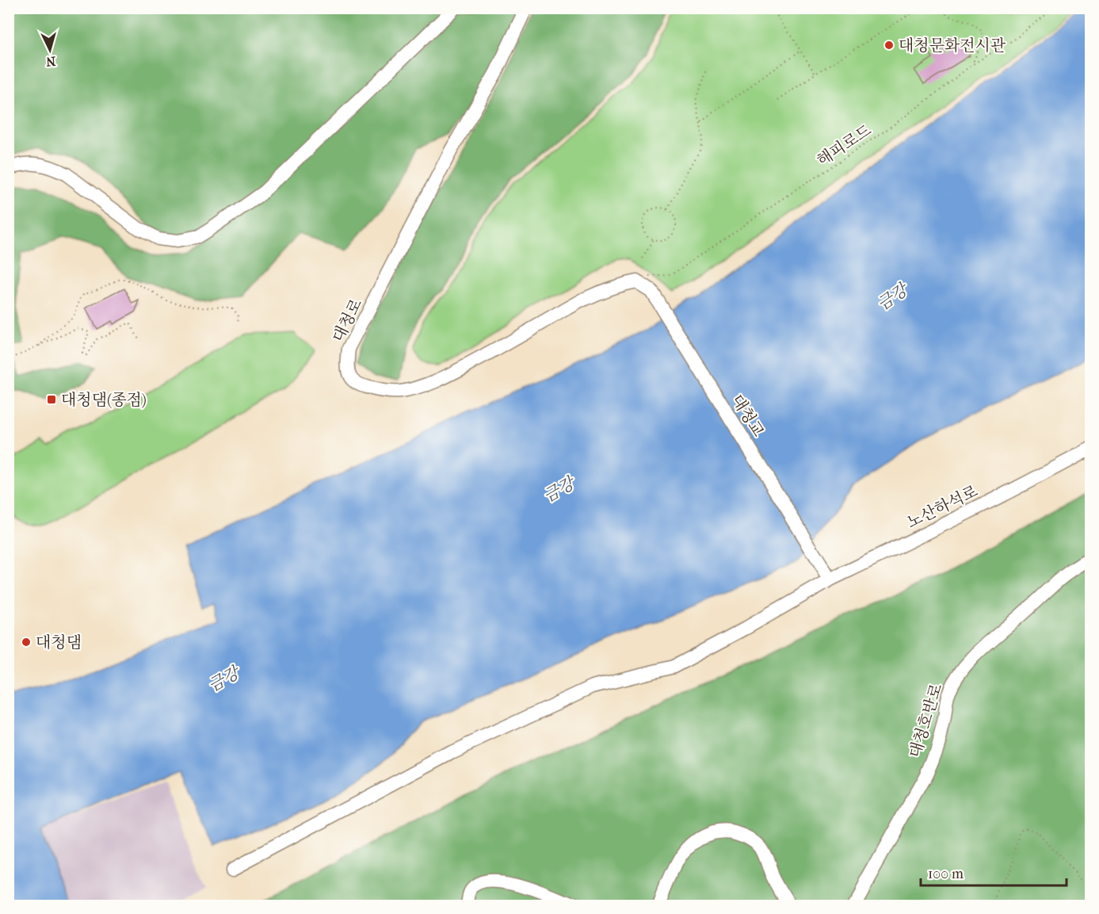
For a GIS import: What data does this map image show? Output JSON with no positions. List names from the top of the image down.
{
  "streets": {
    "street": [
      "대청로",
      "대청교",
      "노산하석로",
      "대청호반로"
    ],
    "path": ["해피로드"]
  },
  "crossings": [
    ["해피로드", "대청로"],
    ["해피로드", "대청교"],
    ["대청로", "대청교"],
    ["대청교", "노산하석로"]
  ],
  "water": ["금강"],
  "places": {
    "other": ["대청문화전시관", "대청댐"],
    "transit": ["대청댐(종점)"]
  },
  "scale_bar": "100 m",
  "north": "bottom"
}
